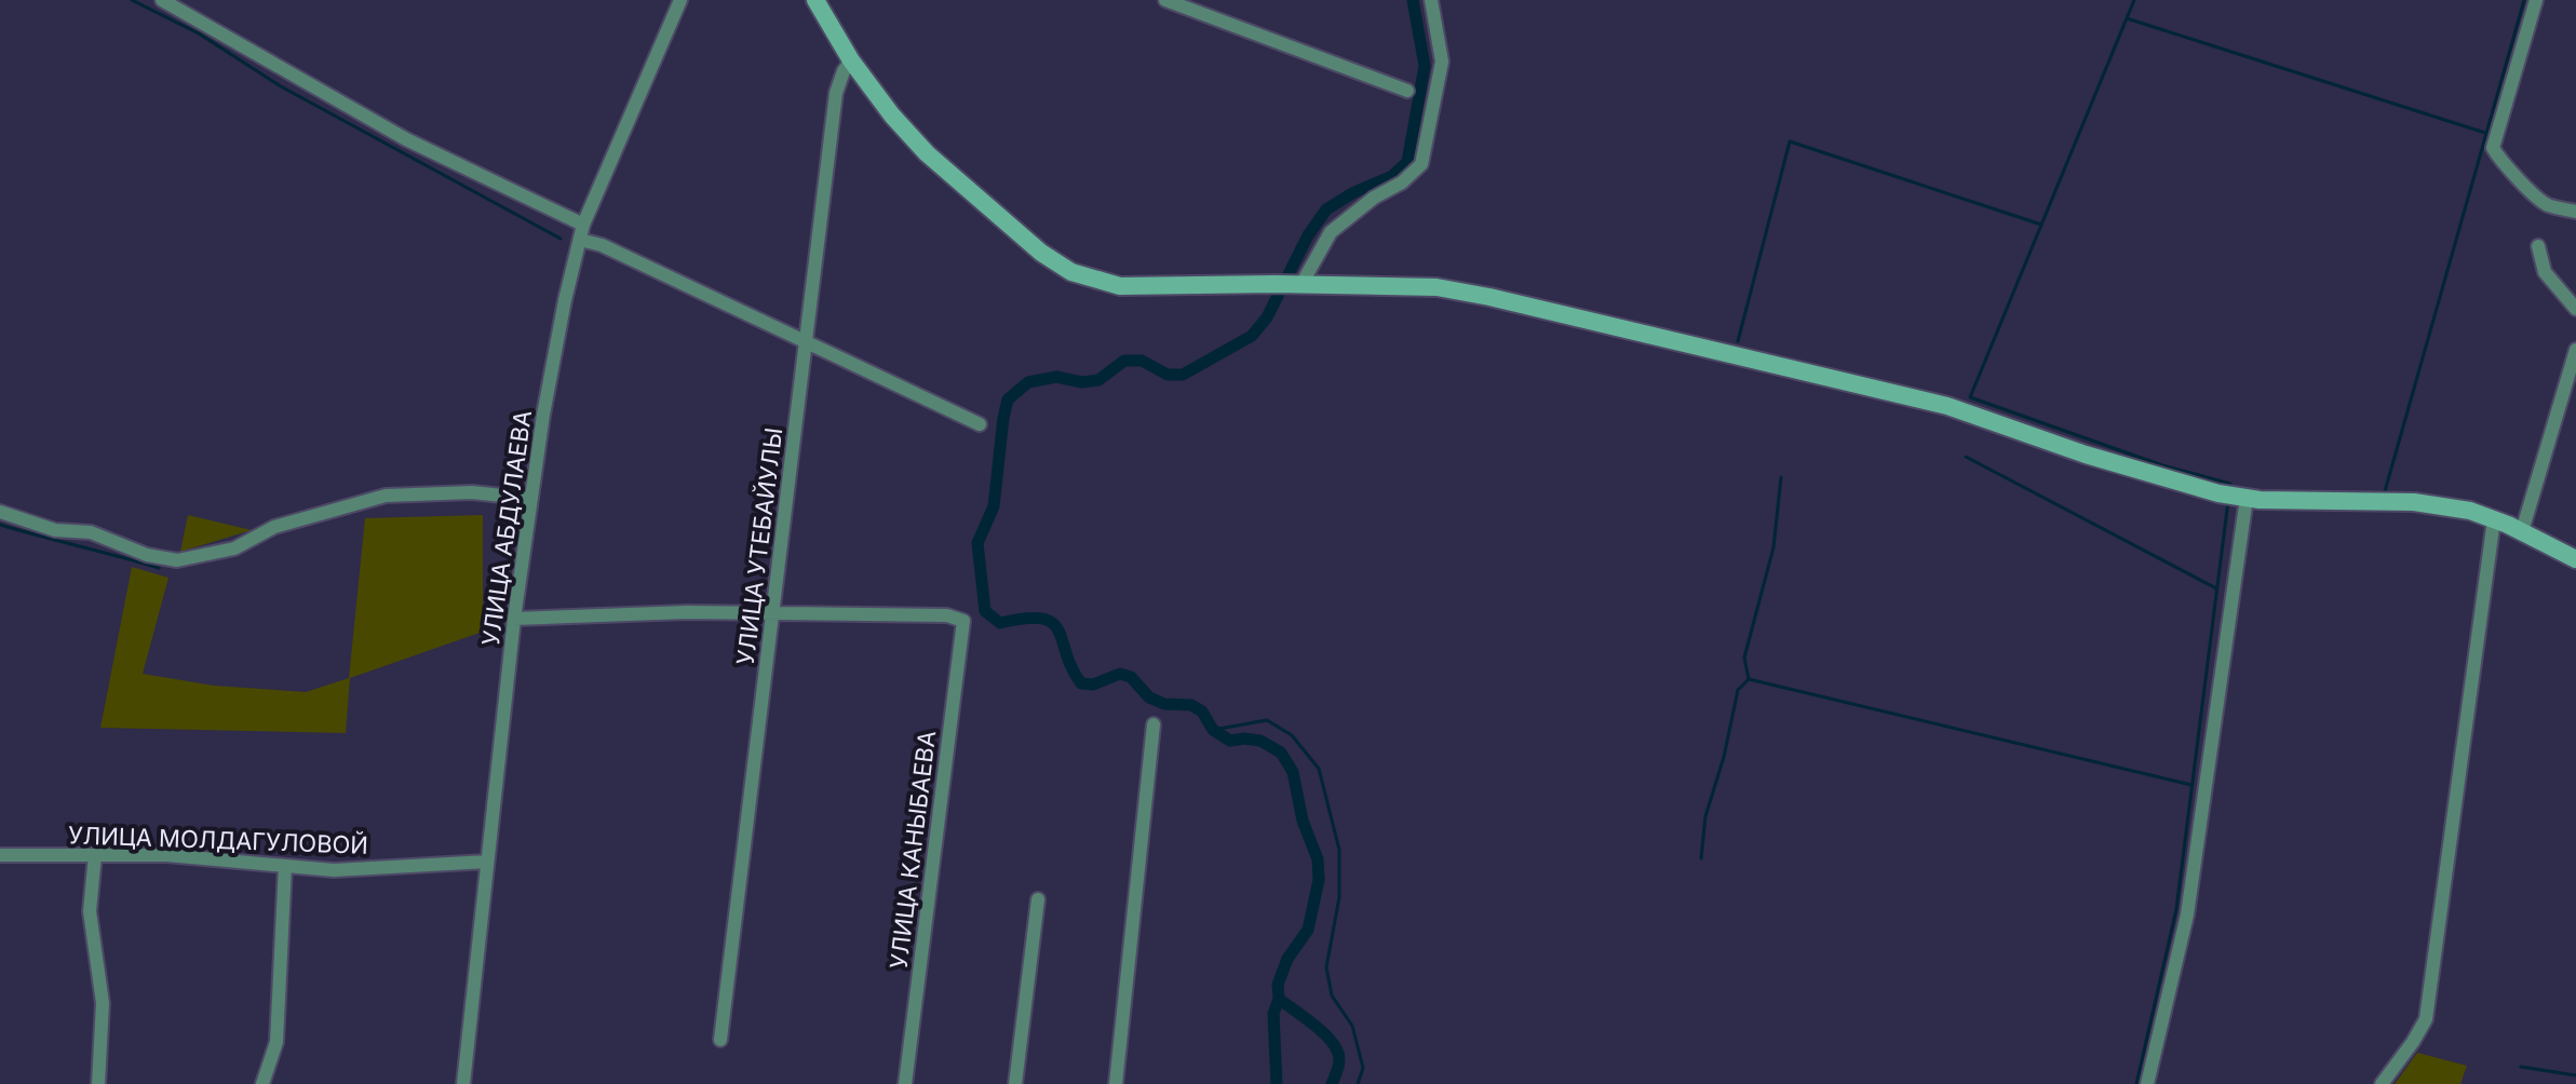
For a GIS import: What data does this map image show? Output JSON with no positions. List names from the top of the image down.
{
  "streets": {
    "street": [
      "УЛИЦА АБДУЛАЕВА",
      "УЛИЦА УТЕБАЙУЛЫ",
      "УЛИЦА МОЛДАГУЛОВОЙ",
      "УЛИЦА КАНЫБАЕВА"
    ]
  },
  "crossings": [
    ["УЛИЦА АБДУЛАЕВА", "УЛИЦА МОЛДАГУЛОВОЙ"],
    ["УЛИЦА УТЕБАЙУЛЫ", "УЛИЦА КАНЫБАЕВА"]
  ]
}
